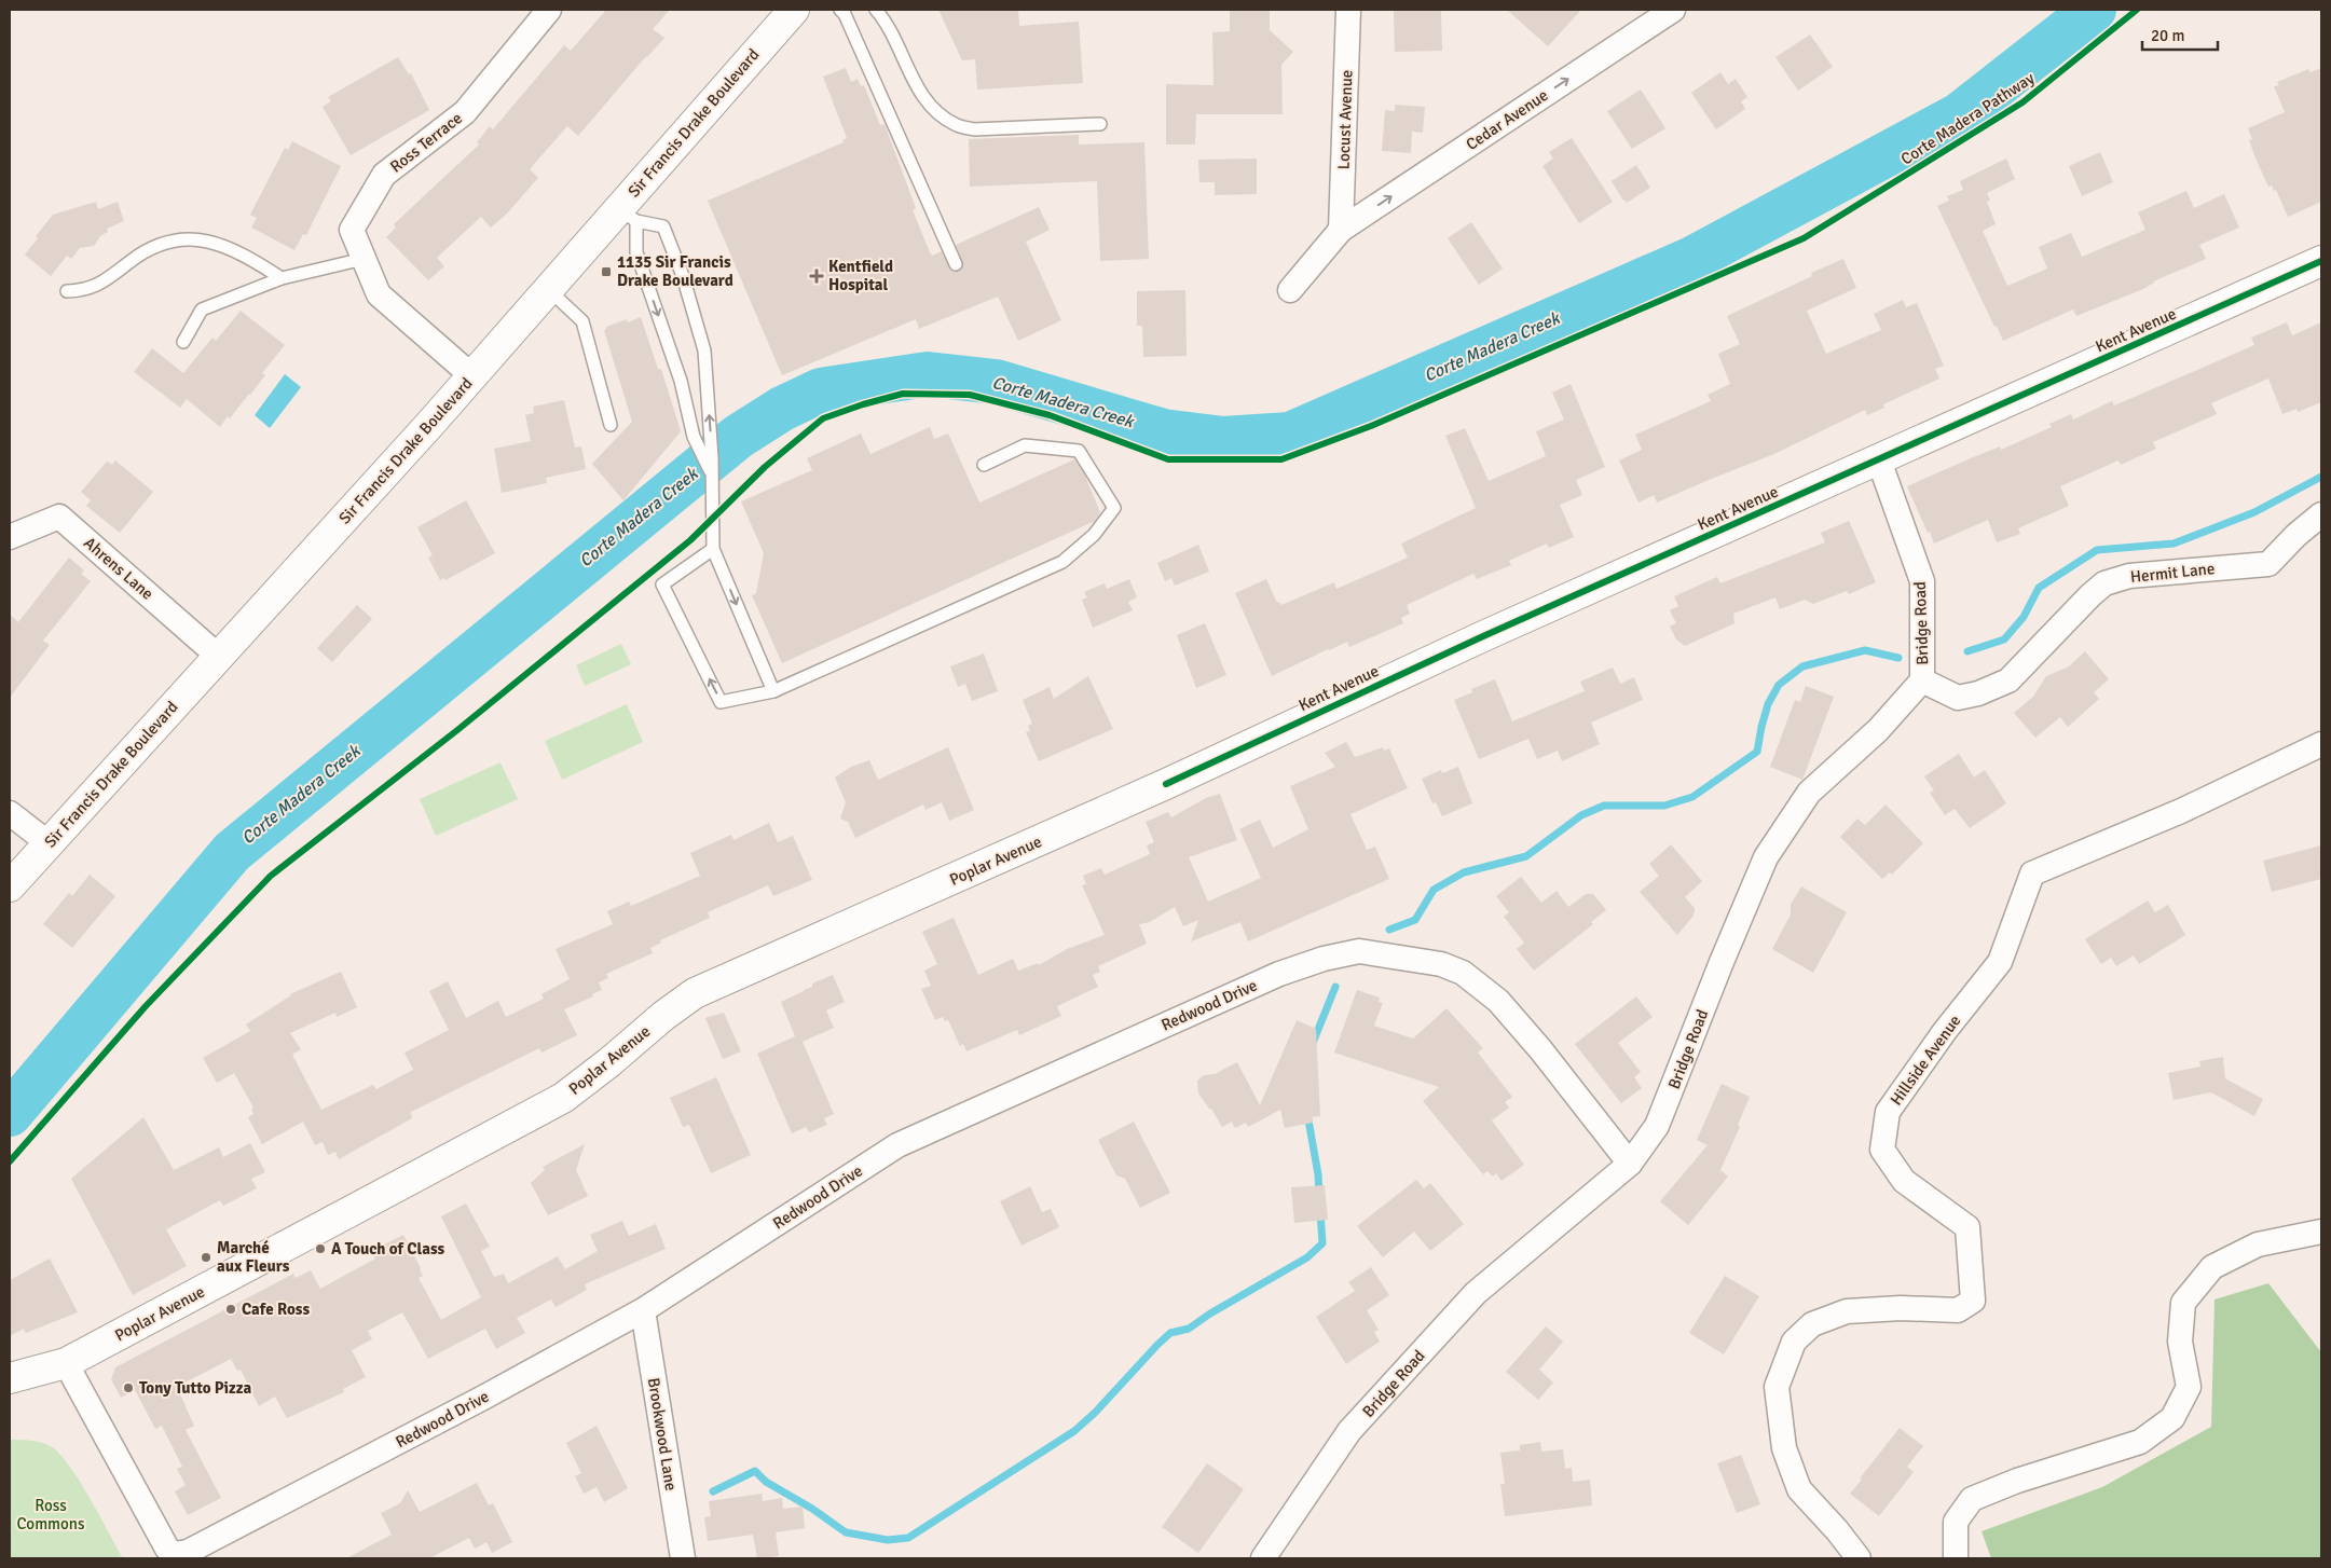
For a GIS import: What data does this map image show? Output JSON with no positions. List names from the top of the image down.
{
  "streets": {
    "street": [
      "Locust Avenue",
      "Cedar Avenue",
      "Sir Francis Drake Boulevard",
      "Ross Terrace",
      "Kent Avenue",
      "Ahrens Lane",
      "Hermit Lane",
      "Bridge Road",
      "Poplar Avenue",
      "Redwood Drive",
      "Hillside Avenue",
      "Brookwood Lane"
    ],
    "cycle path": ["Corte Madera Pathway"]
  },
  "crossings": [
    ["Locust Avenue", "Cedar Avenue"],
    ["Sir Francis Drake Boulevard", "Ross Terrace"],
    ["Sir Francis Drake Boulevard", "Ahrens Lane"],
    ["Kent Avenue", "Bridge Road"],
    ["Kent Avenue", "Poplar Avenue"],
    ["Hermit Lane", "Bridge Road"],
    ["Bridge Road", "Redwood Drive"],
    ["Poplar Avenue", "Redwood Drive"],
    ["Redwood Drive", "Brookwood Lane"]
  ],
  "one_way": ["Cedar Avenue"],
  "water": ["Corte Madera Creek"],
  "parks": ["Ross Commons"],
  "places": {
    "transit": ["1135 Sir Francis Drake Boulevard"],
    "health": ["Kentfield Hospital"],
    "other": [
      "A Touch of Class",
      "Marché aux Fleurs",
      "Cafe Ross",
      "Tony Tutto Pizza"
    ]
  },
  "scale_bar": "20 m"
}
